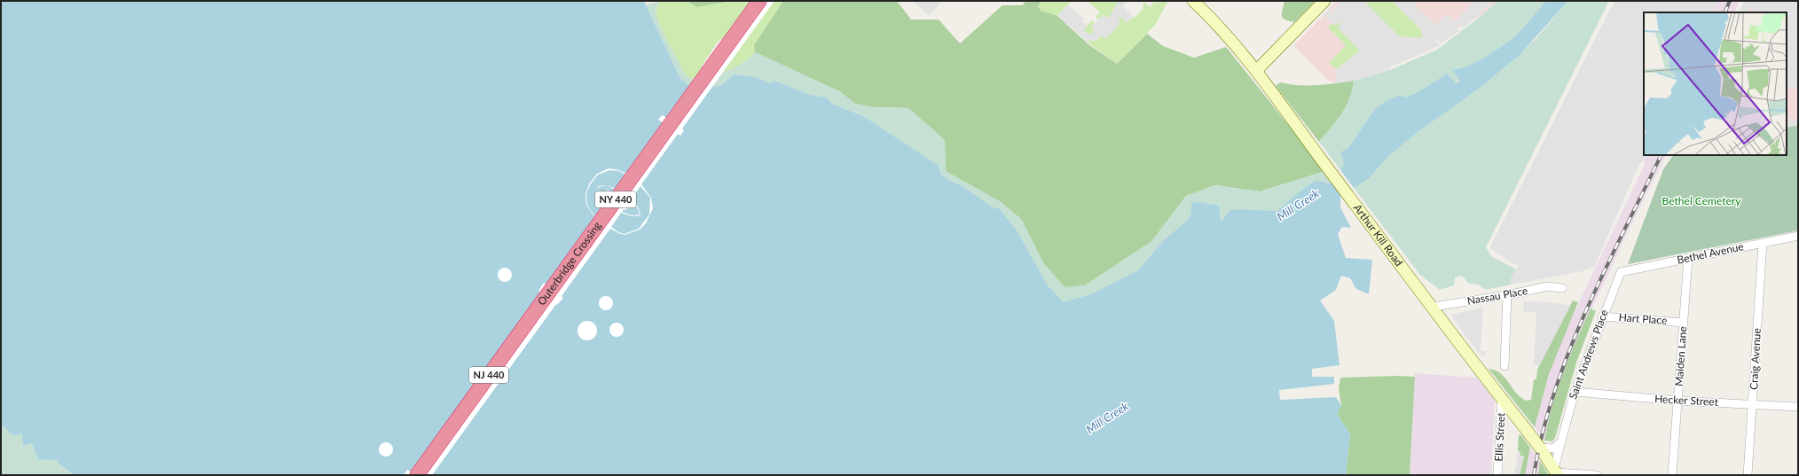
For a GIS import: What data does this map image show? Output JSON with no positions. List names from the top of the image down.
{
  "streets": {
    "highway": ["NY 440", "Outerbridge Crossing", "NJ 440"],
    "street": [
      "Arthur Kill Road",
      "Bethel Avenue",
      "Nassau Place",
      "Hart Place",
      "Saint Andrews Place",
      "Maiden Lane",
      "Craig Avenue",
      "Hecker Street",
      "Ellis Street"
    ]
  },
  "crossings": [
    ["Arthur Kill Road", "Nassau Place"],
    ["Arthur Kill Road", "Saint Andrews Place"],
    ["Arthur Kill Road", "Ellis Street"],
    ["Bethel Avenue", "Saint Andrews Place"],
    ["Bethel Avenue", "Maiden Lane"],
    ["Bethel Avenue", "Craig Avenue"],
    ["Hart Place", "Saint Andrews Place"],
    ["Hart Place", "Maiden Lane"],
    ["Saint Andrews Place", "Hecker Street"],
    ["Maiden Lane", "Hecker Street"],
    ["Craig Avenue", "Hecker Street"]
  ],
  "water": ["Mill Creek"],
  "parks": ["Bethel Cemetery"]
}
